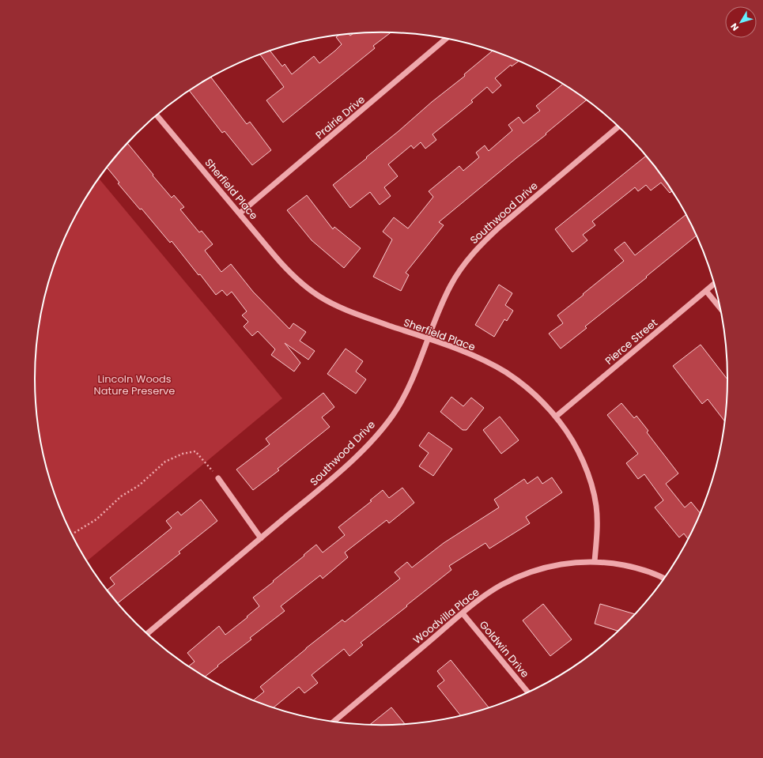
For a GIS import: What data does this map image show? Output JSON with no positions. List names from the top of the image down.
{
  "streets": {
    "street": [
      "Prairie Drive",
      "Sherfield Place",
      "Southwood Drive",
      "Pierce Street",
      "Woodvilla Place",
      "Goldwin Drive"
    ]
  },
  "crossings": [
    ["Prairie Drive", "Sherfield Place"],
    ["Sherfield Place", "Southwood Drive"],
    ["Sherfield Place", "Pierce Street"],
    ["Sherfield Place", "Woodvilla Place"],
    ["Woodvilla Place", "Goldwin Drive"]
  ],
  "parks": ["Lincoln Woods Nature Preserve"],
  "north": "bottom left"
}
